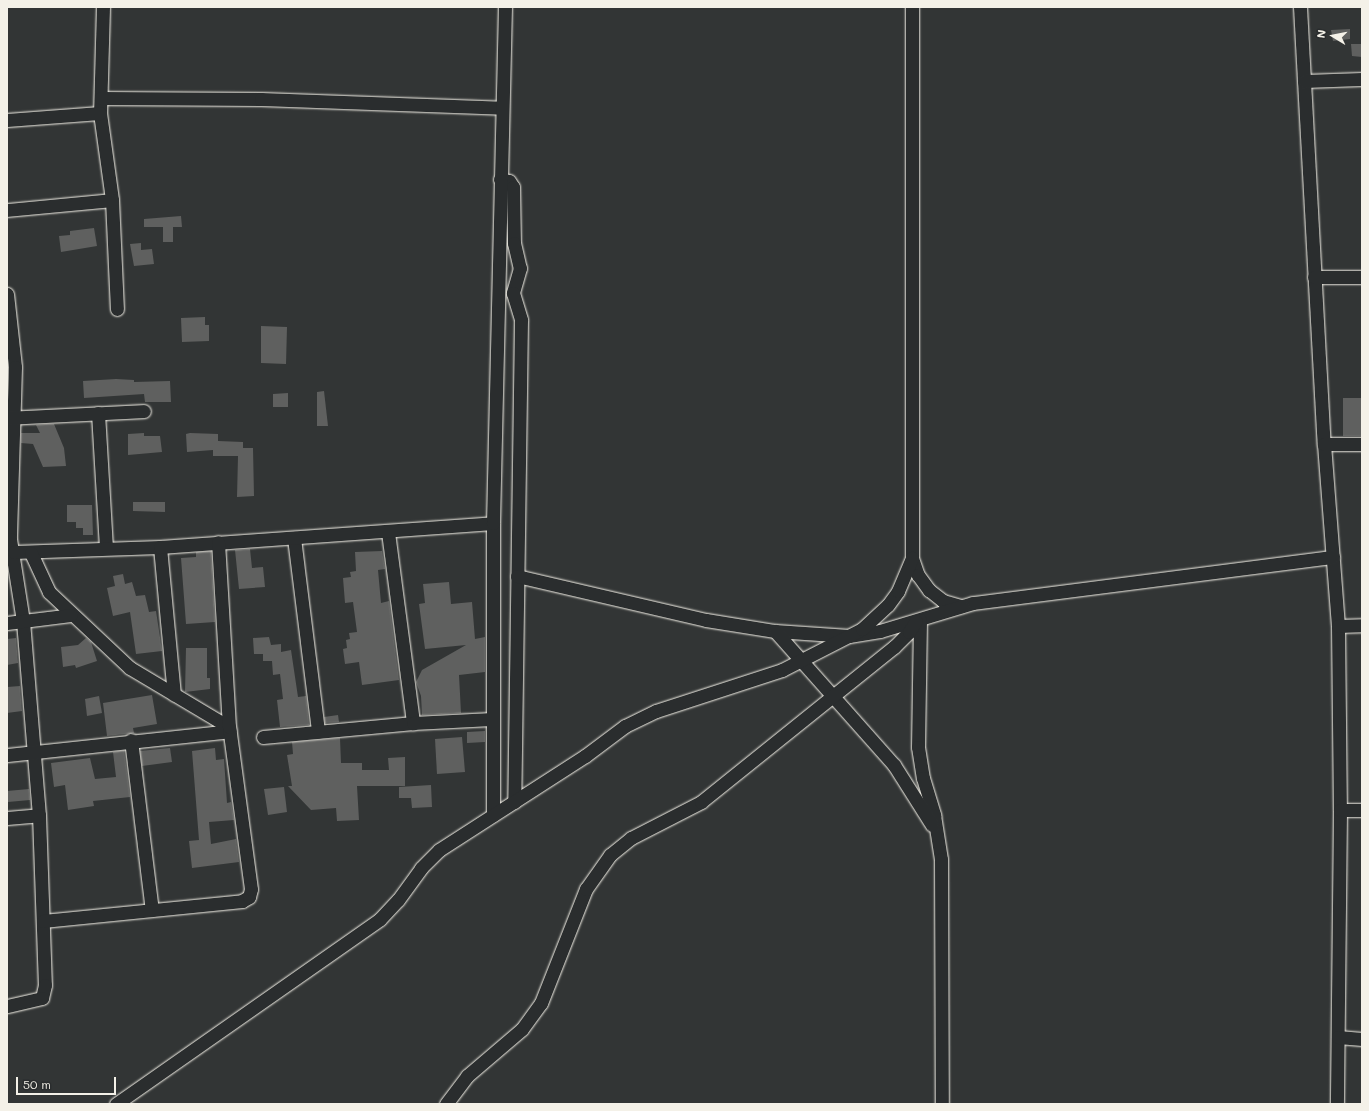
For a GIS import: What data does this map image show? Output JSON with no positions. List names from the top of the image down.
{
  "scale_bar": "50 m",
  "north": "left"
}
